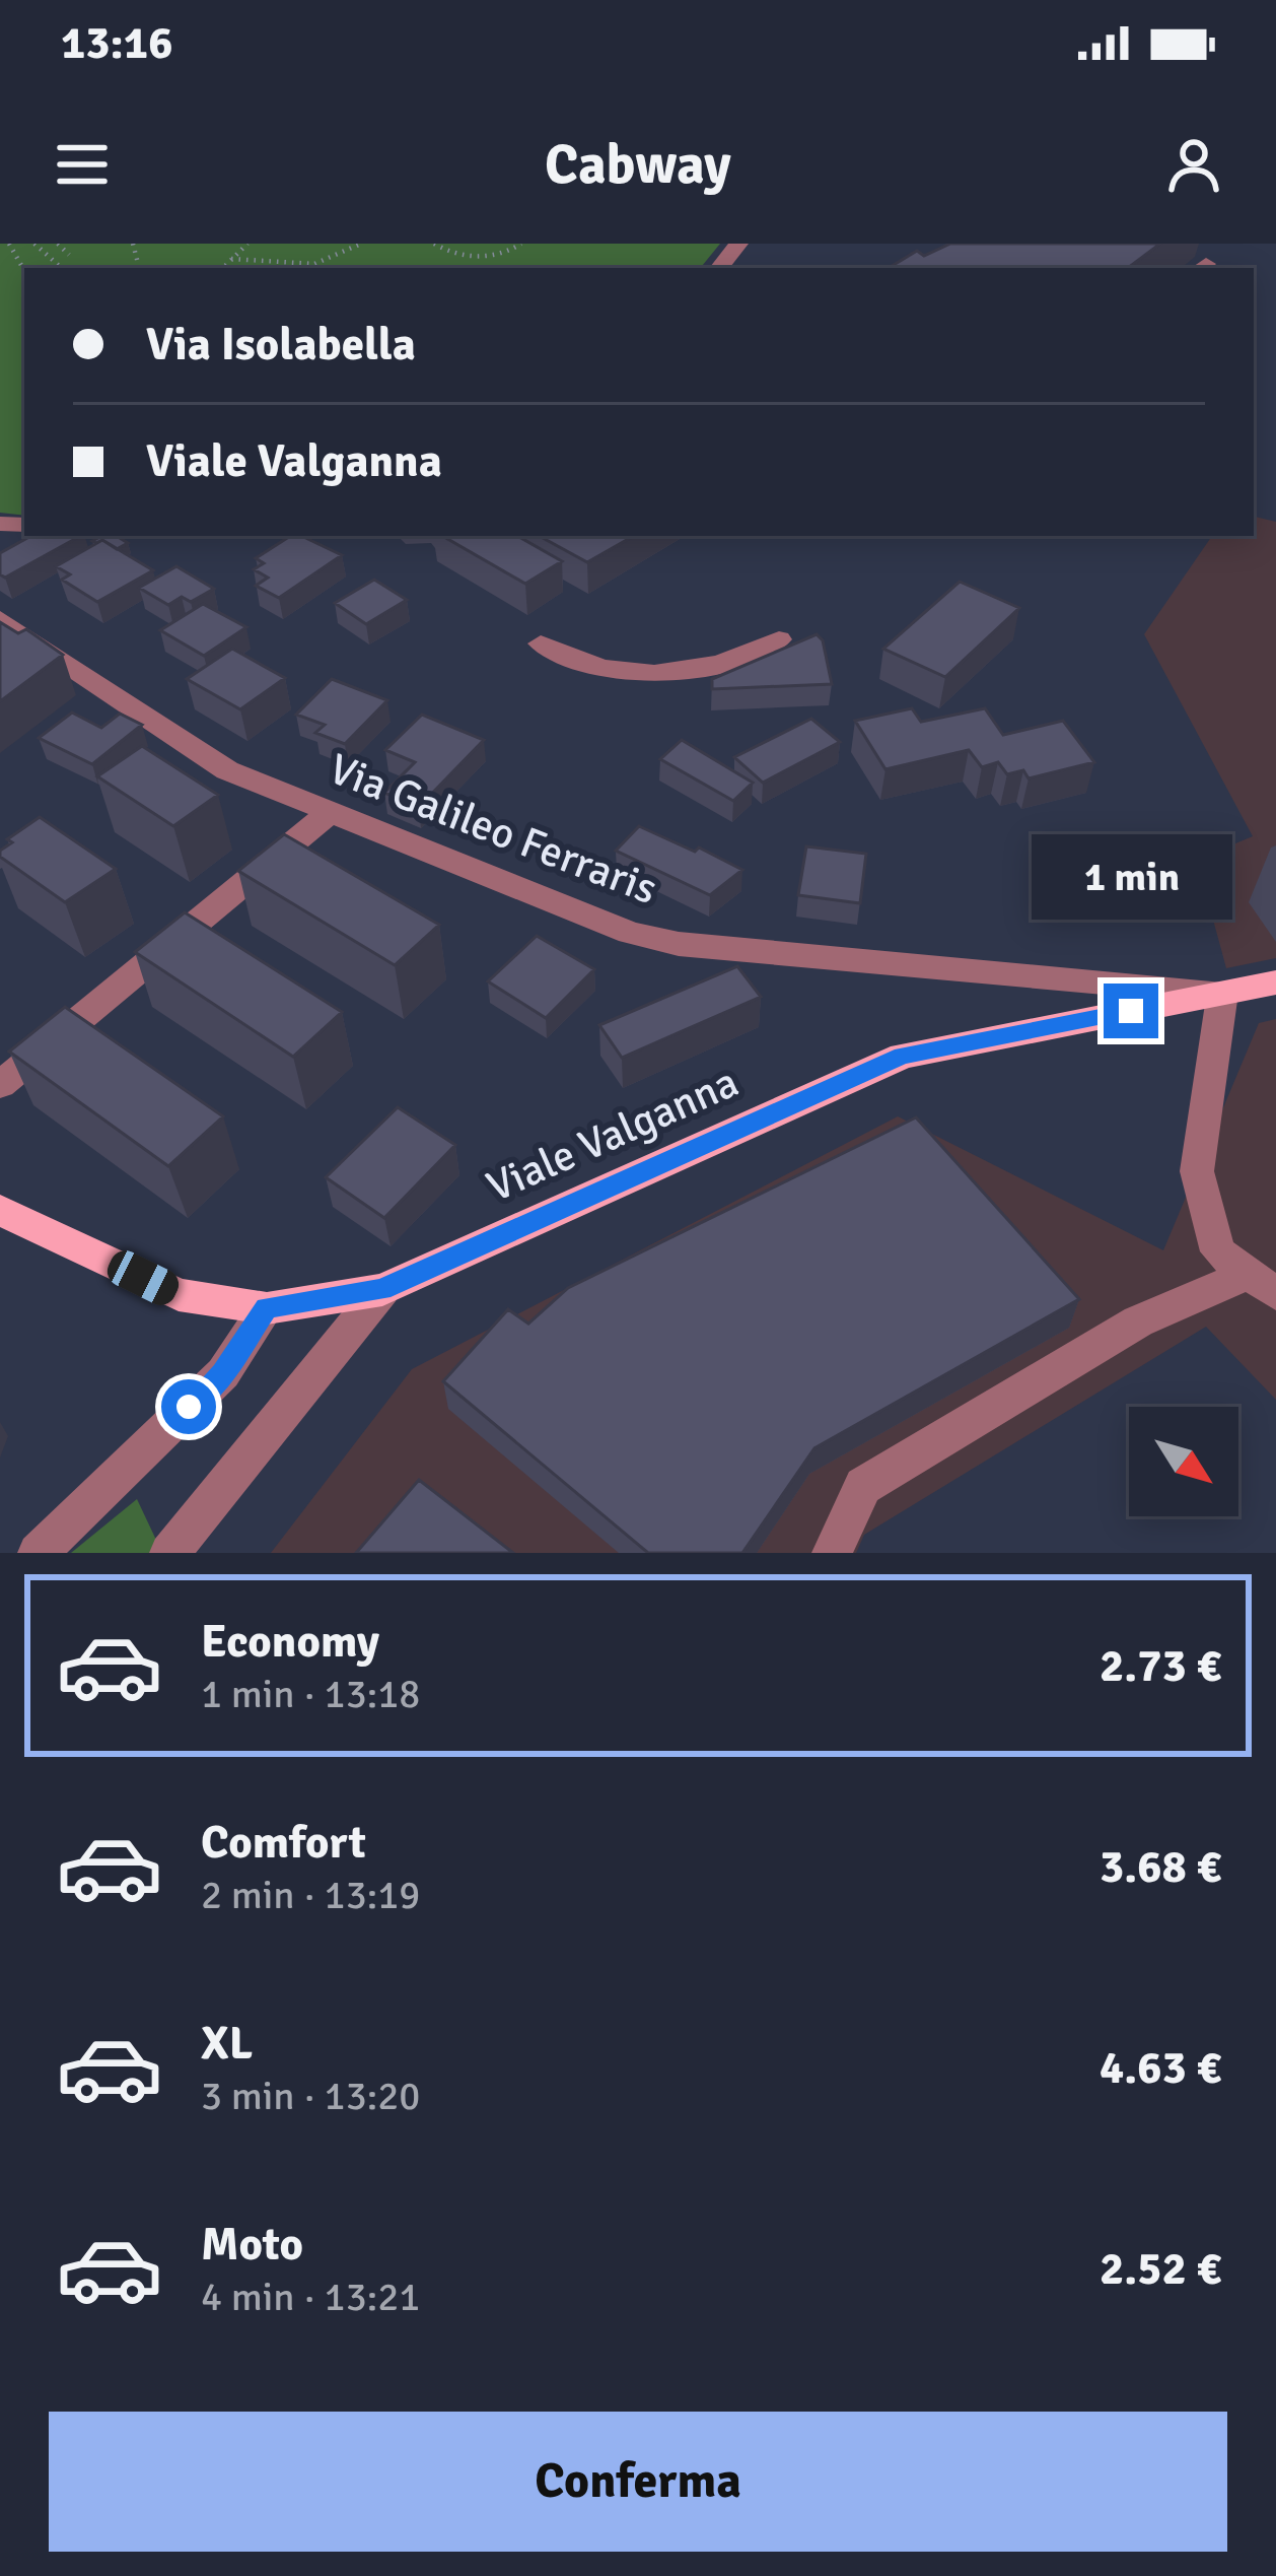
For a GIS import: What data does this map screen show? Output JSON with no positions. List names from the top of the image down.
{
  "streets": {
    "main road": ["Viale Valganna"],
    "street": ["Via Galileo Ferraris"]
  },
  "crossings": [
    ["Via Galileo Ferraris", "Viale Valganna"]
  ],
  "north": "bottom right",
  "page": {
    "status": "13:16",
    "header": "Cabway",
    "banner": ["Via Isolabella", "Viale Valganna"],
    "bubble": "1 min",
    "list": [
      {
        "name": "Economy",
        "note": "1 min · 13:18",
        "value": "2.73 €"
      },
      {
        "name": "Comfort",
        "note": "2 min · 13:19",
        "value": "3.68 €"
      },
      {
        "name": "XL",
        "note": "3 min · 13:20",
        "value": "4.63 €"
      },
      {
        "name": "Moto",
        "note": "4 min · 13:21",
        "value": "2.52 €"
      }
    ],
    "buttons": "Conferma"
  }
}
